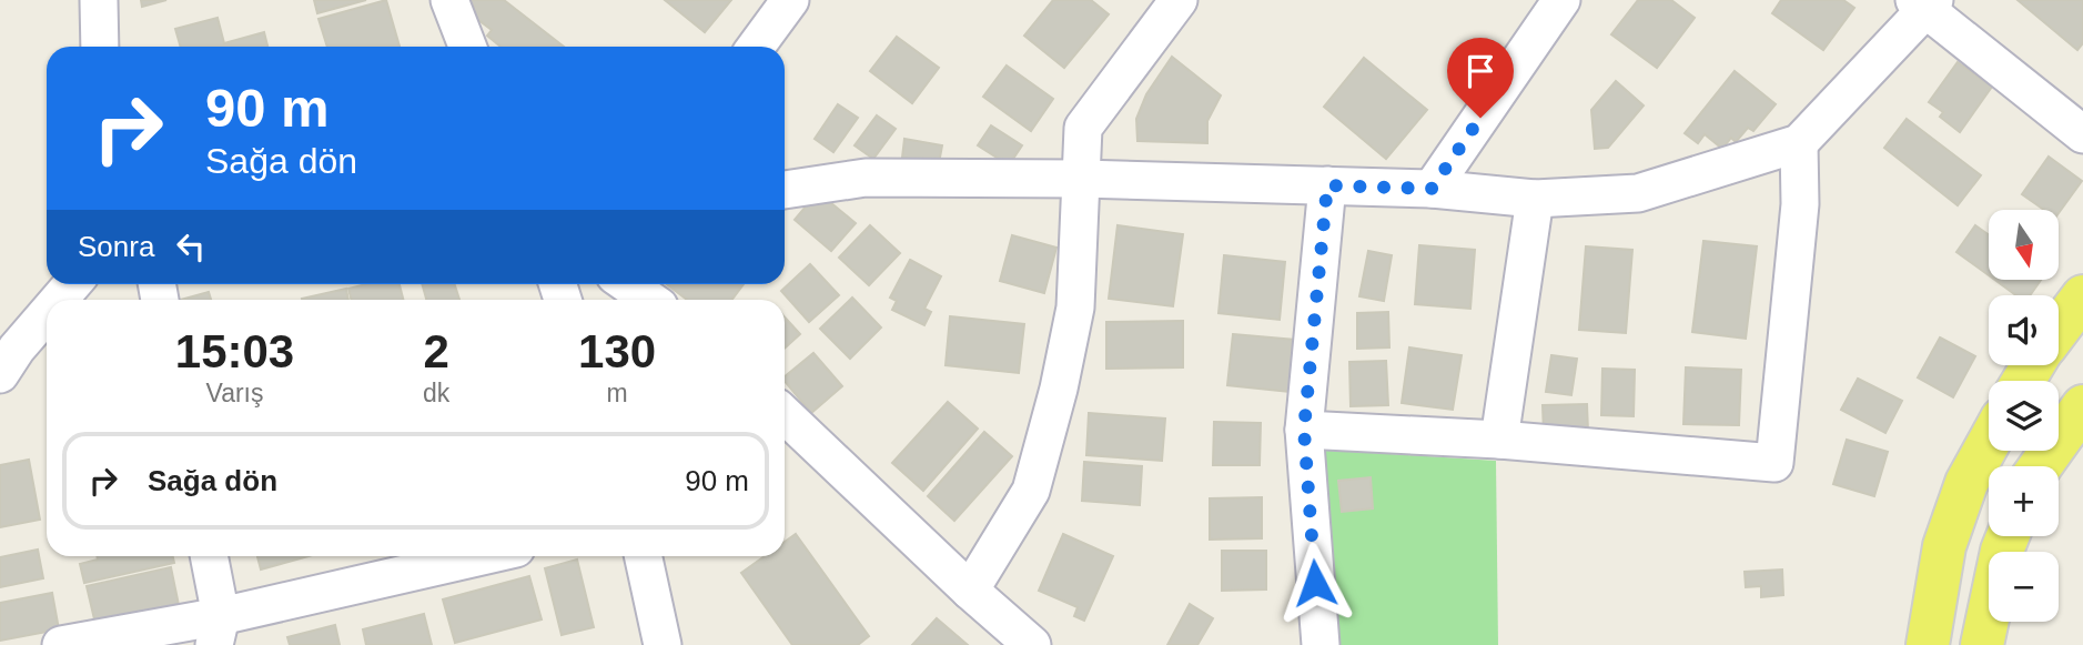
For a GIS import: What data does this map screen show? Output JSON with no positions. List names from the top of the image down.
{
  "north": "bottom",
  "page": {
    "turn": ["90 m", "Sağa dön"],
    "map_buttons": ["+", "−"],
    "then": "Sonra",
    "eta": [
      "15:03",
      "Varış",
      "2",
      "dk",
      "130",
      "m"
    ],
    "list": [
      {
        "name": "Sağa dön",
        "value": "90 m"
      }
    ]
  }
}
